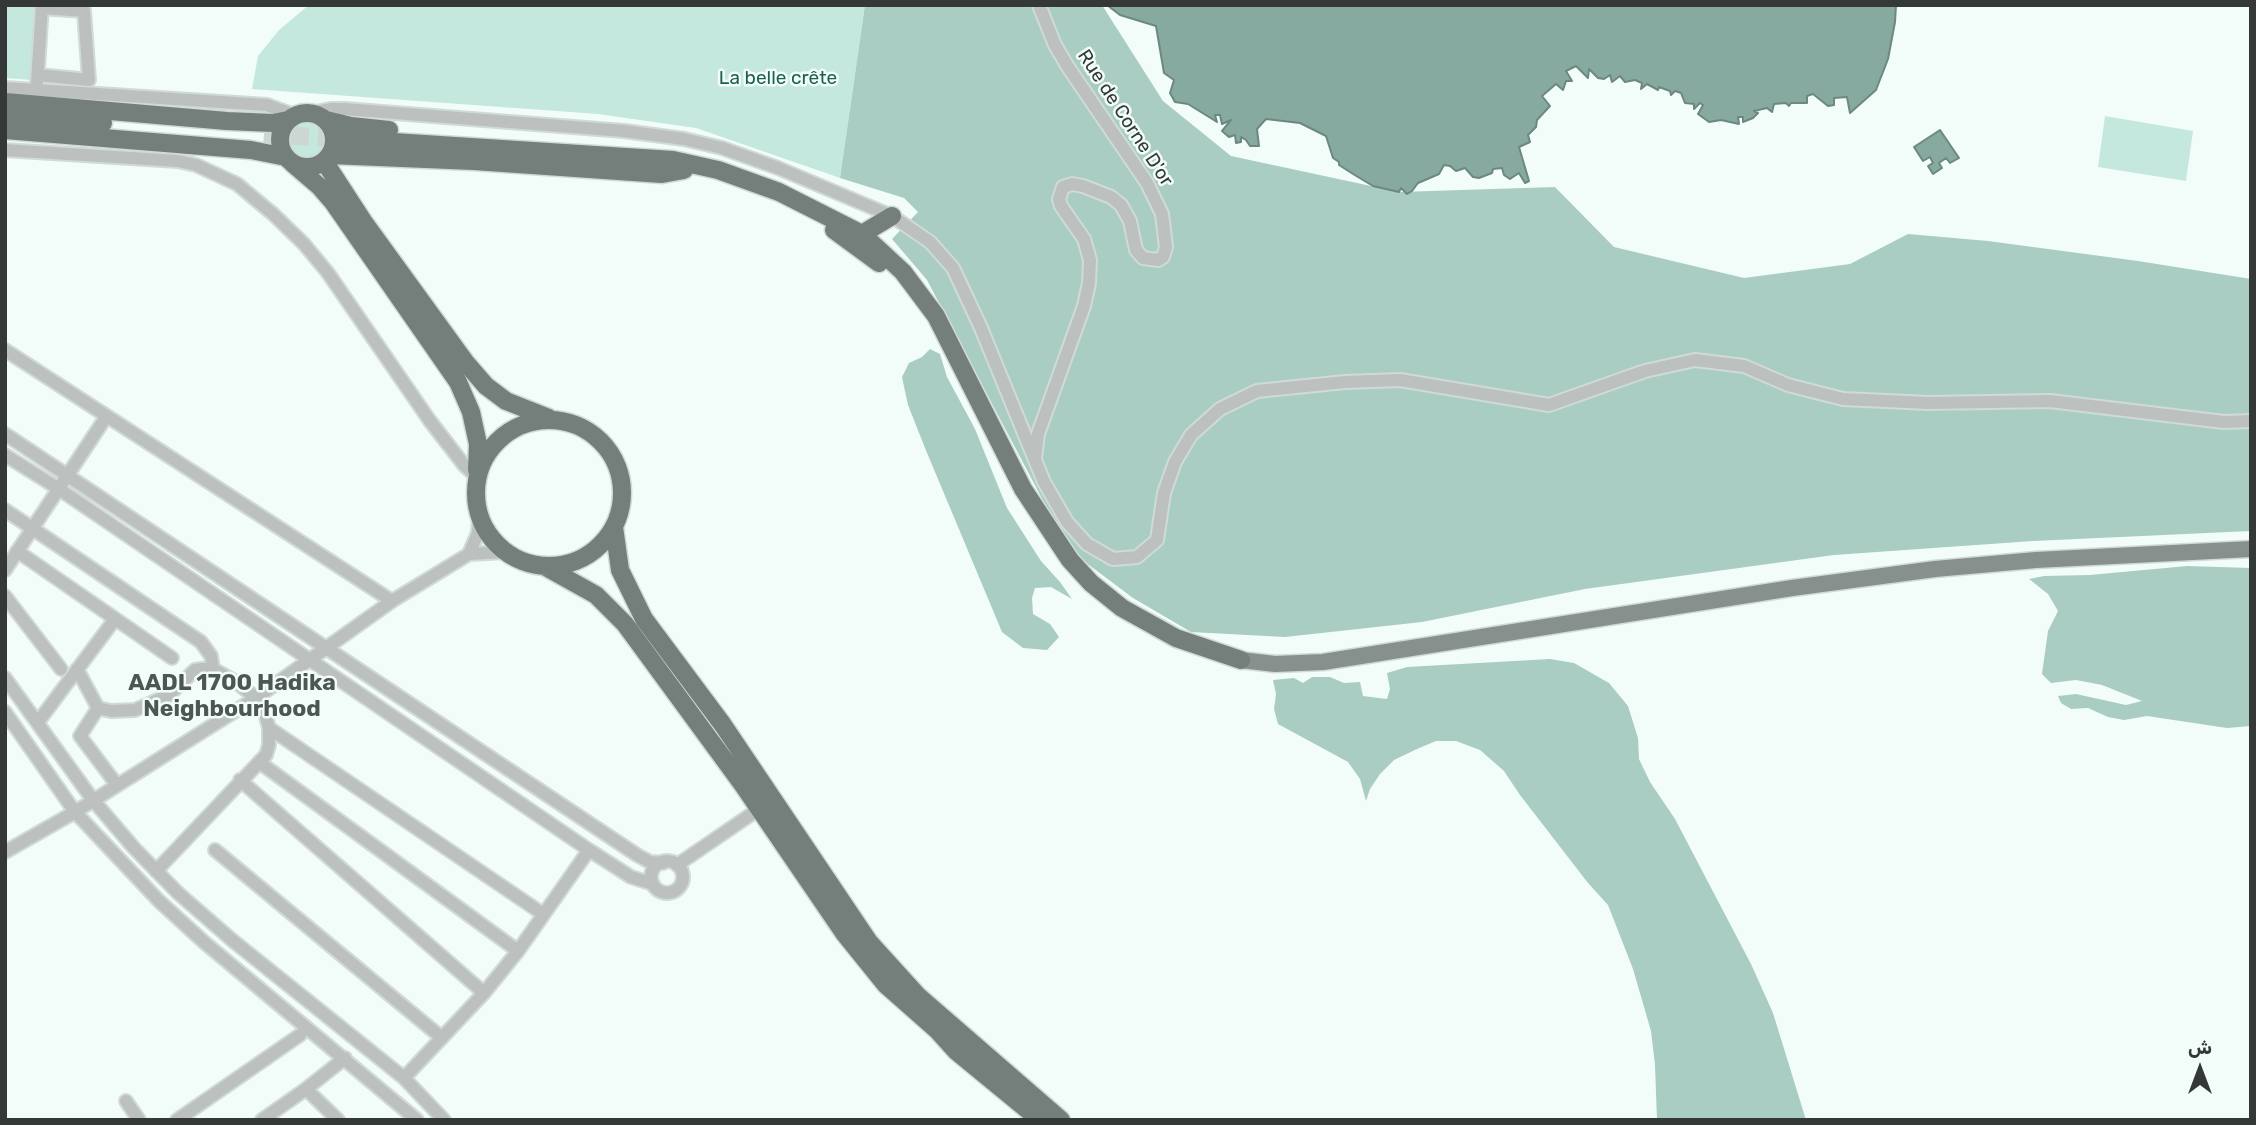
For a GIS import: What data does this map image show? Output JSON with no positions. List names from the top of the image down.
{
  "streets": {
    "street": ["Rue de Corne D'or"]
  },
  "districts": ["AADL 1700 Hadika Neighbourhood"],
  "parks": ["La belle crête"],
  "north": "top"
}
